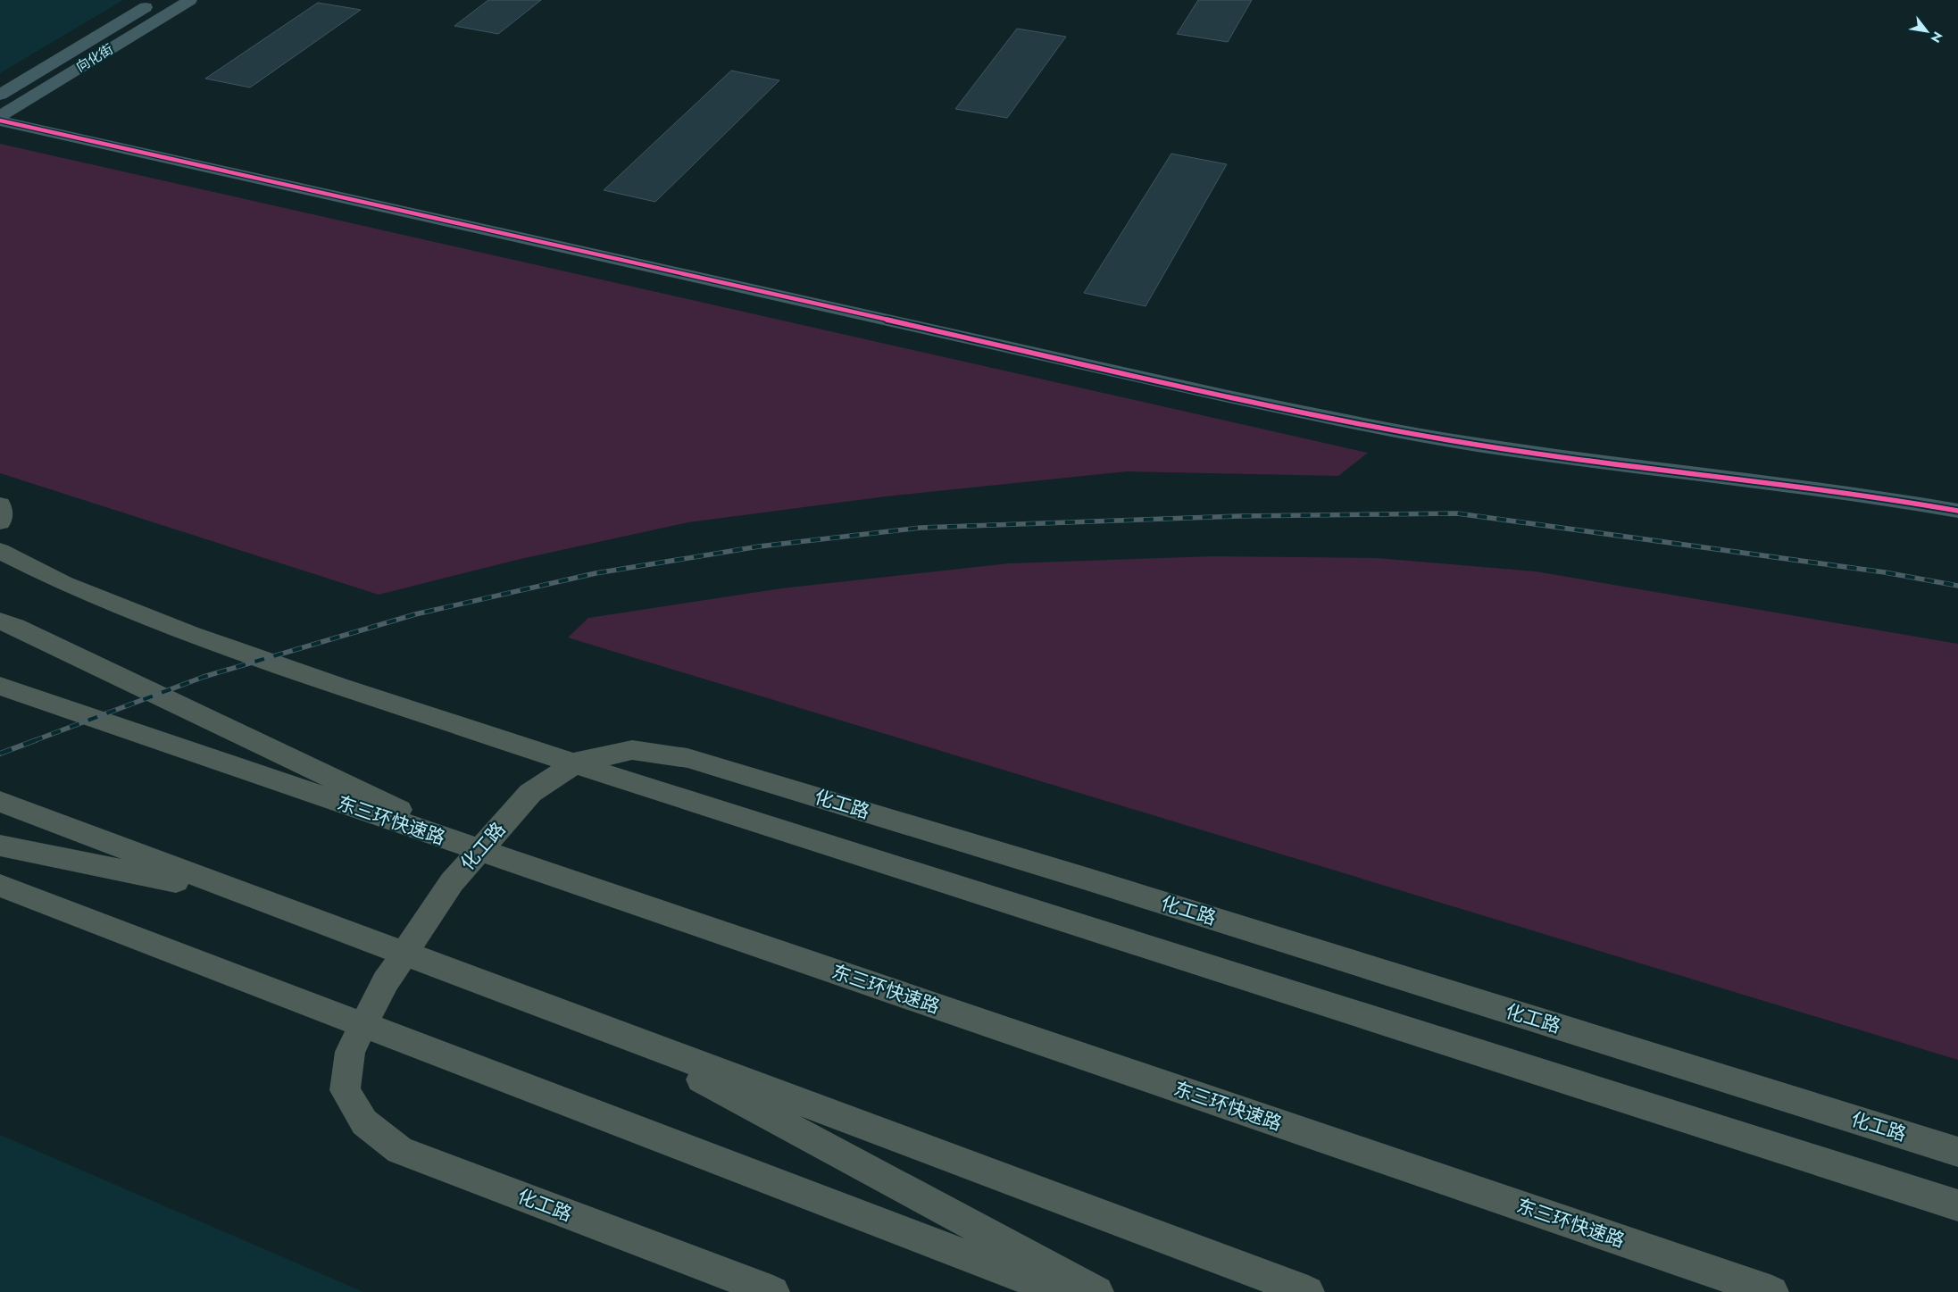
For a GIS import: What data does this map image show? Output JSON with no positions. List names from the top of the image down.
{
  "streets": {
    "highway": ["化工路", "东三环快速路"],
    "street": ["向化街"]
  },
  "north": "bottom right"
}
